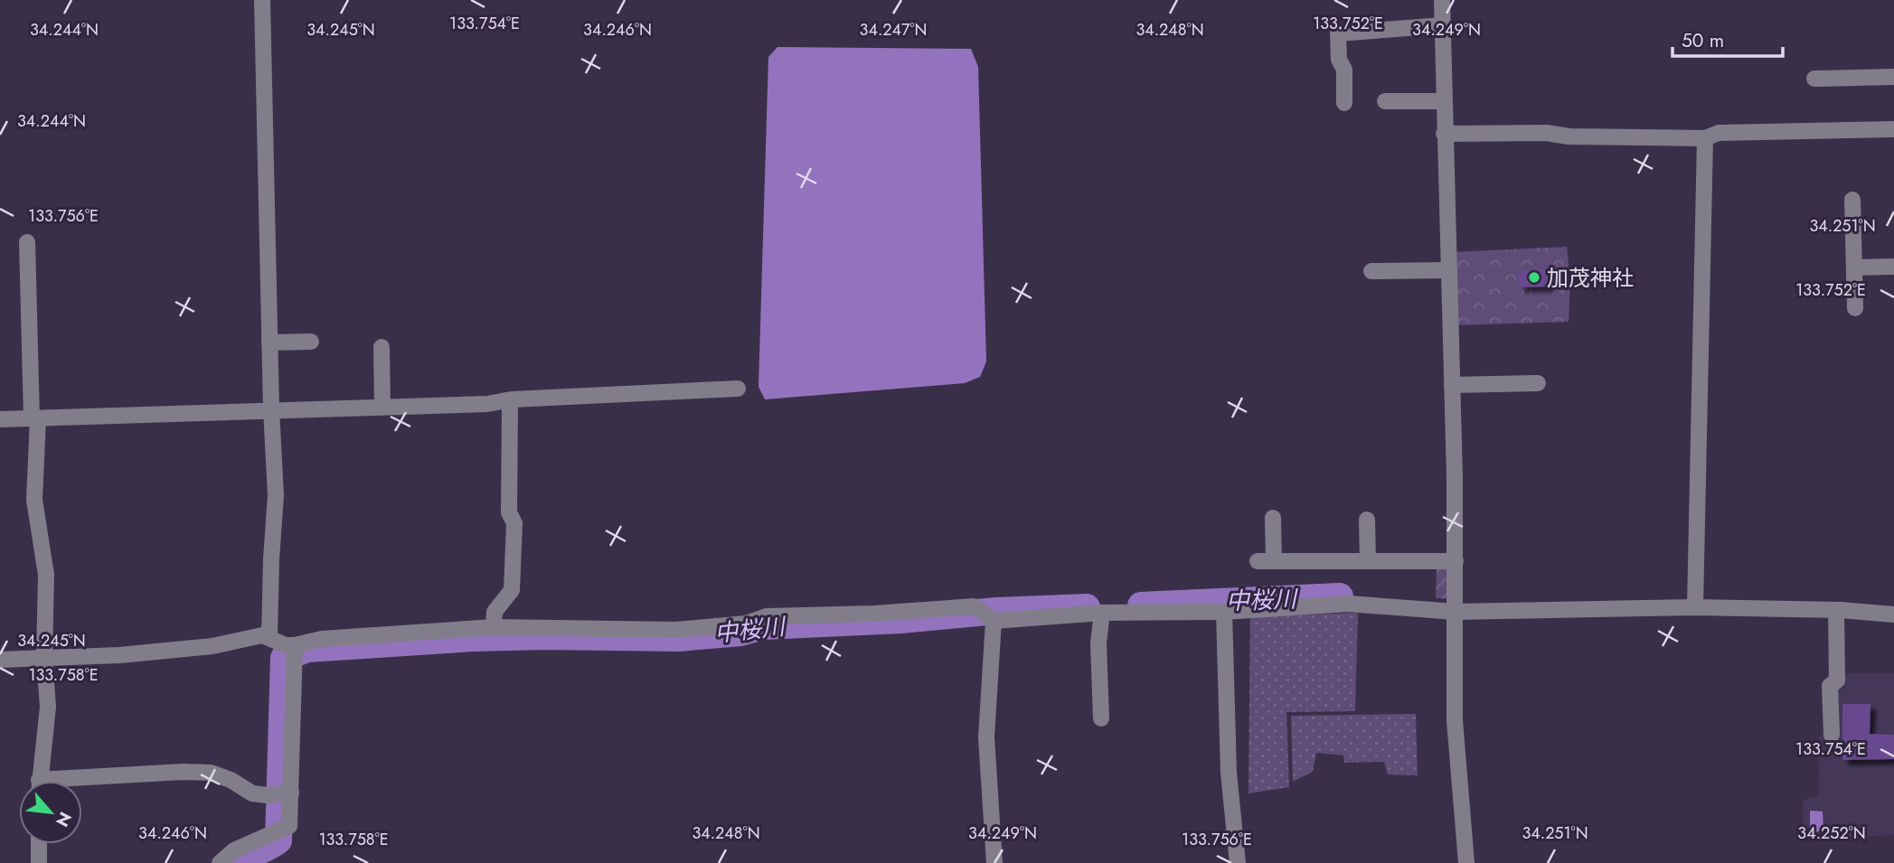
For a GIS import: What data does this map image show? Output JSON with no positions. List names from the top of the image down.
{
  "water": ["中桜川"],
  "places": ["加茂神社"],
  "scale_bar": "50 m",
  "north": "bottom right",
  "coordinates": [
    "133.754°E",
    "133.752°E",
    "34.244°N",
    "34.245°N",
    "34.246°N",
    "34.247°N",
    "34.248°N",
    "34.249°N",
    "133.756°E",
    "34.251°N",
    "133.758°E",
    "34.252°N"
  ]
}
